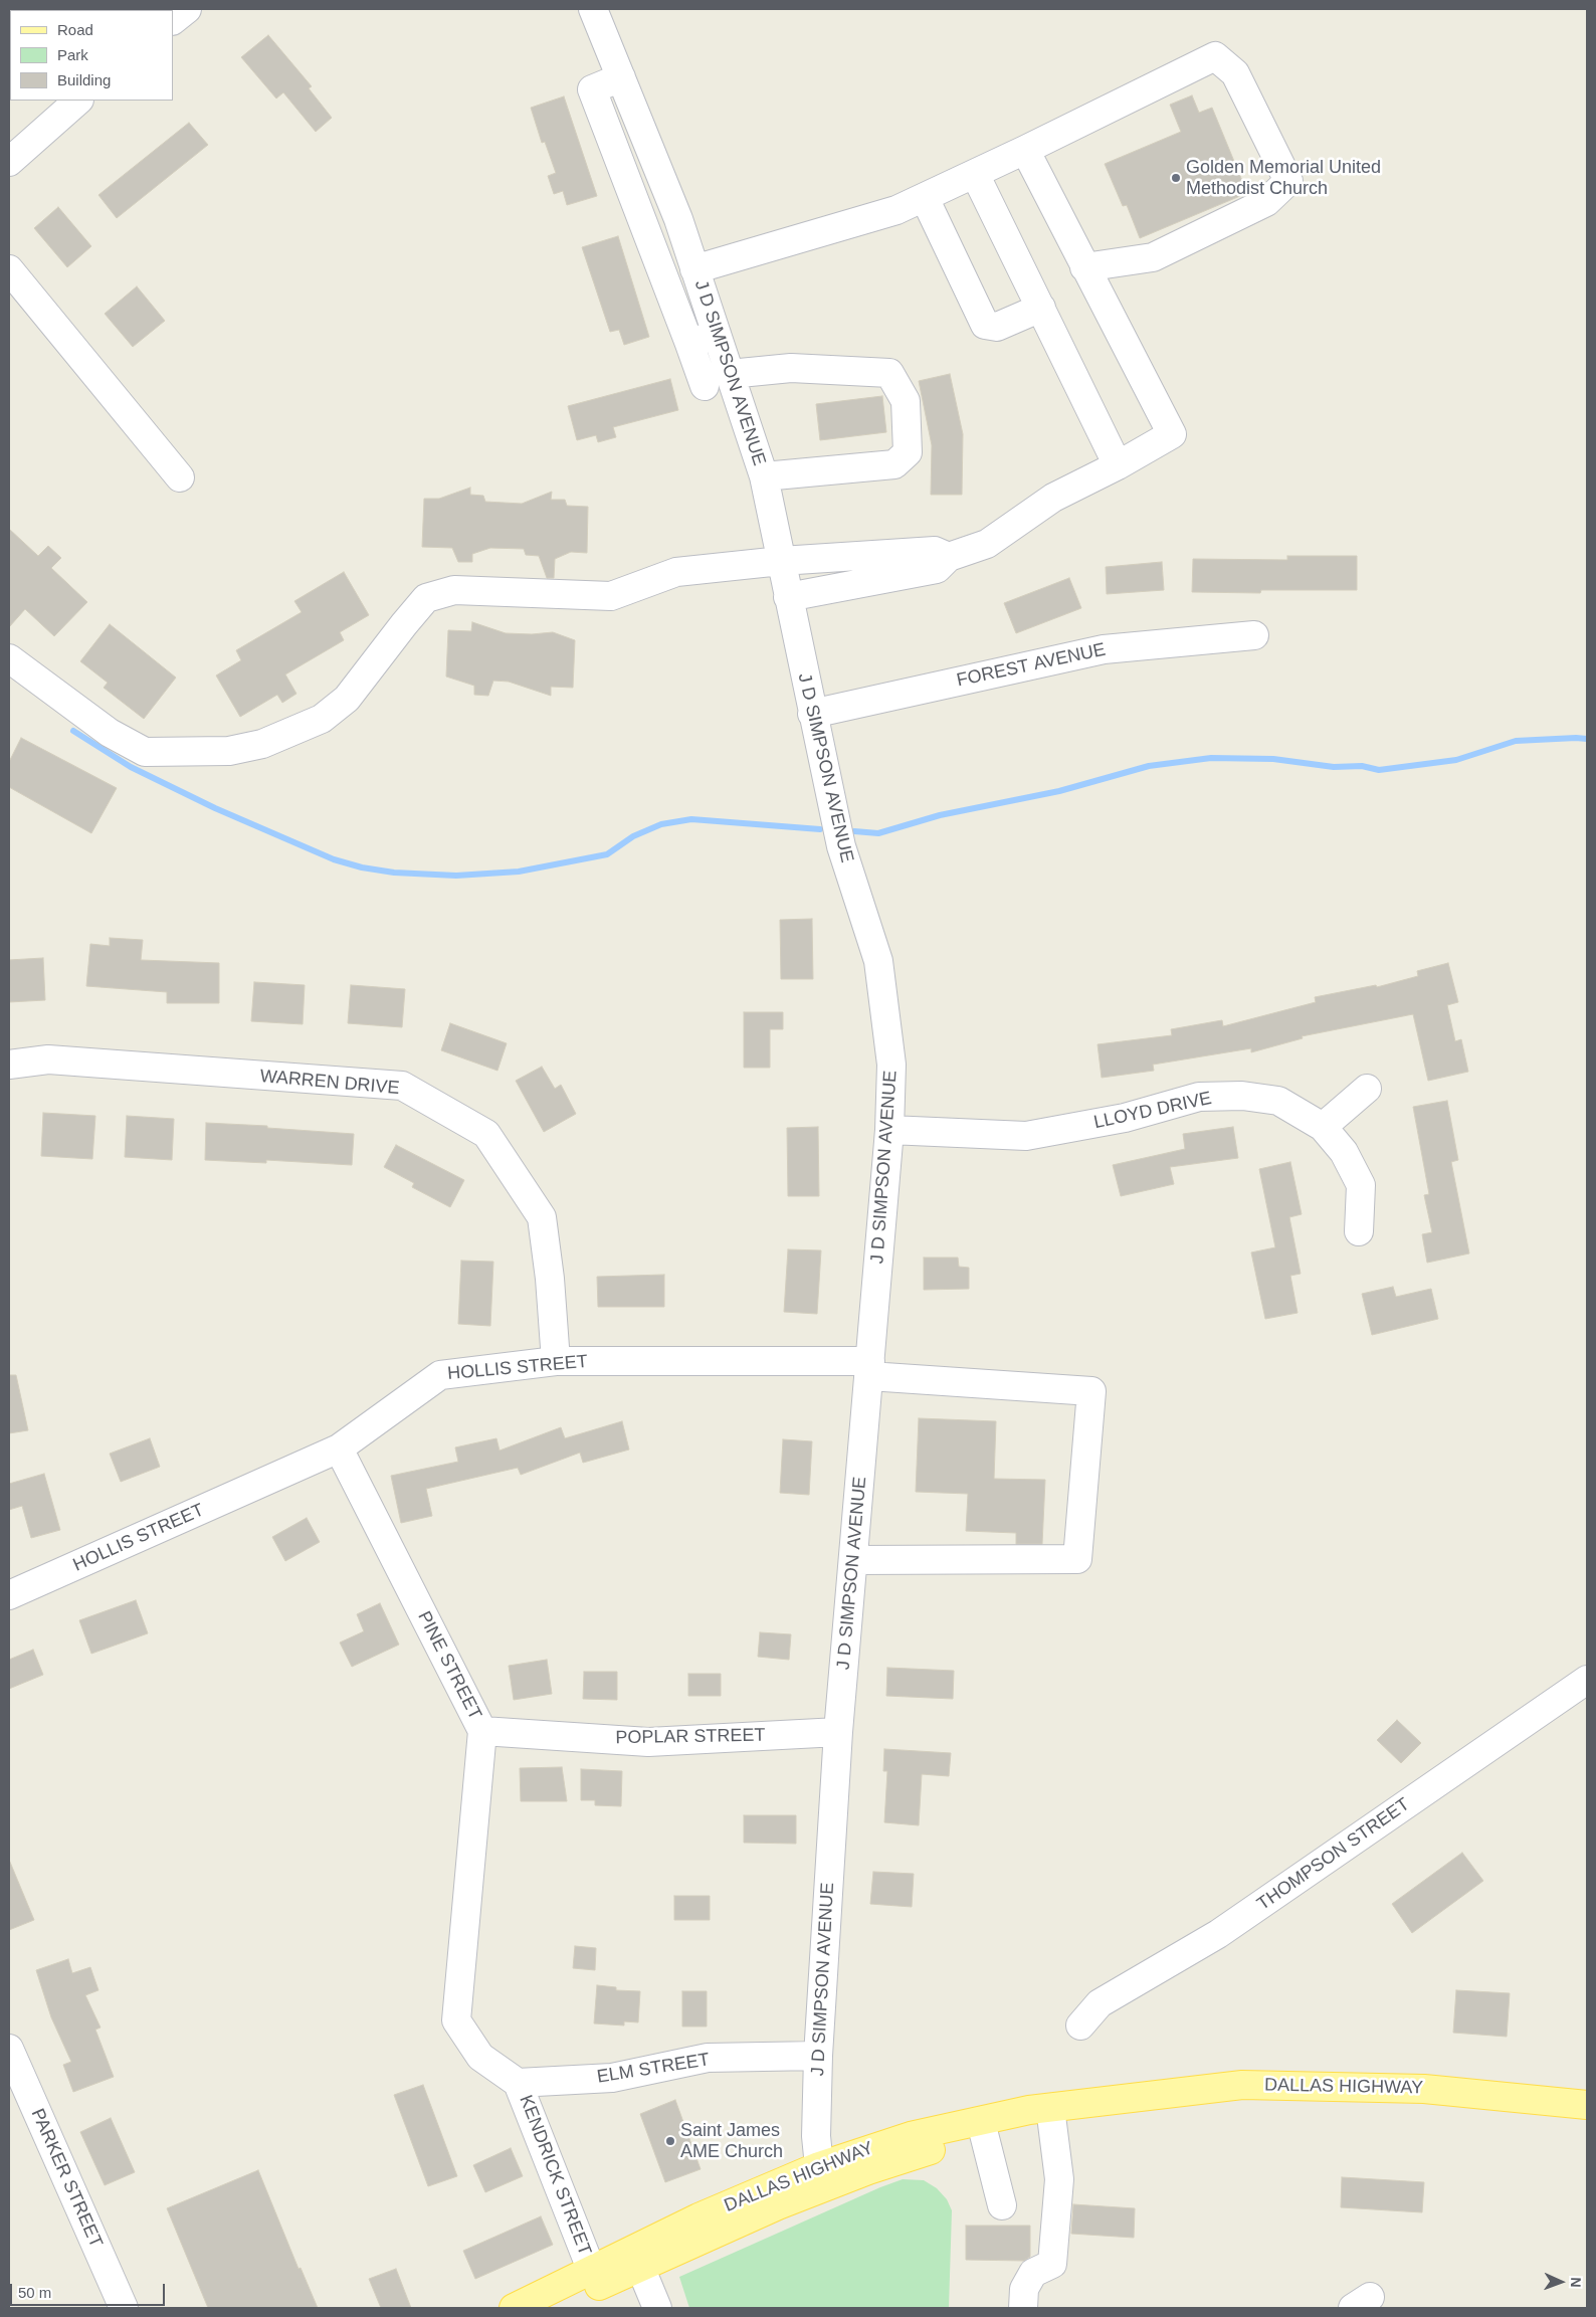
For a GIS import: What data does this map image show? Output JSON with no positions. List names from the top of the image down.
{
  "streets": {
    "main road": ["DALLAS HIGHWAY"],
    "street": [
      "J D SIMPSON AVENUE",
      "FOREST AVENUE",
      "WARREN DRIVE",
      "LLOYD DRIVE",
      "HOLLIS STREET",
      "PINE STREET",
      "POPLAR STREET",
      "THOMPSON STREET",
      "ELM STREET",
      "KENDRICK STREET",
      "PARKER STREET"
    ]
  },
  "crossings": [
    ["J D SIMPSON AVENUE", "FOREST AVENUE"],
    ["J D SIMPSON AVENUE", "LLOYD DRIVE"],
    ["J D SIMPSON AVENUE", "HOLLIS STREET"],
    ["J D SIMPSON AVENUE", "POPLAR STREET"],
    ["J D SIMPSON AVENUE", "ELM STREET"],
    ["J D SIMPSON AVENUE", "DALLAS HIGHWAY"],
    ["WARREN DRIVE", "HOLLIS STREET"],
    ["HOLLIS STREET", "PINE STREET"],
    ["PINE STREET", "POPLAR STREET"],
    ["PINE STREET", "ELM STREET"],
    ["PINE STREET", "KENDRICK STREET"],
    ["ELM STREET", "KENDRICK STREET"],
    ["DALLAS HIGHWAY", "KENDRICK STREET"]
  ],
  "places": ["Golden Memorial United Methodist Church", "Saint James AME Church"],
  "legend": ["Road", "Park", "Building"],
  "scale_bar": "50 m",
  "north": "right"
}
